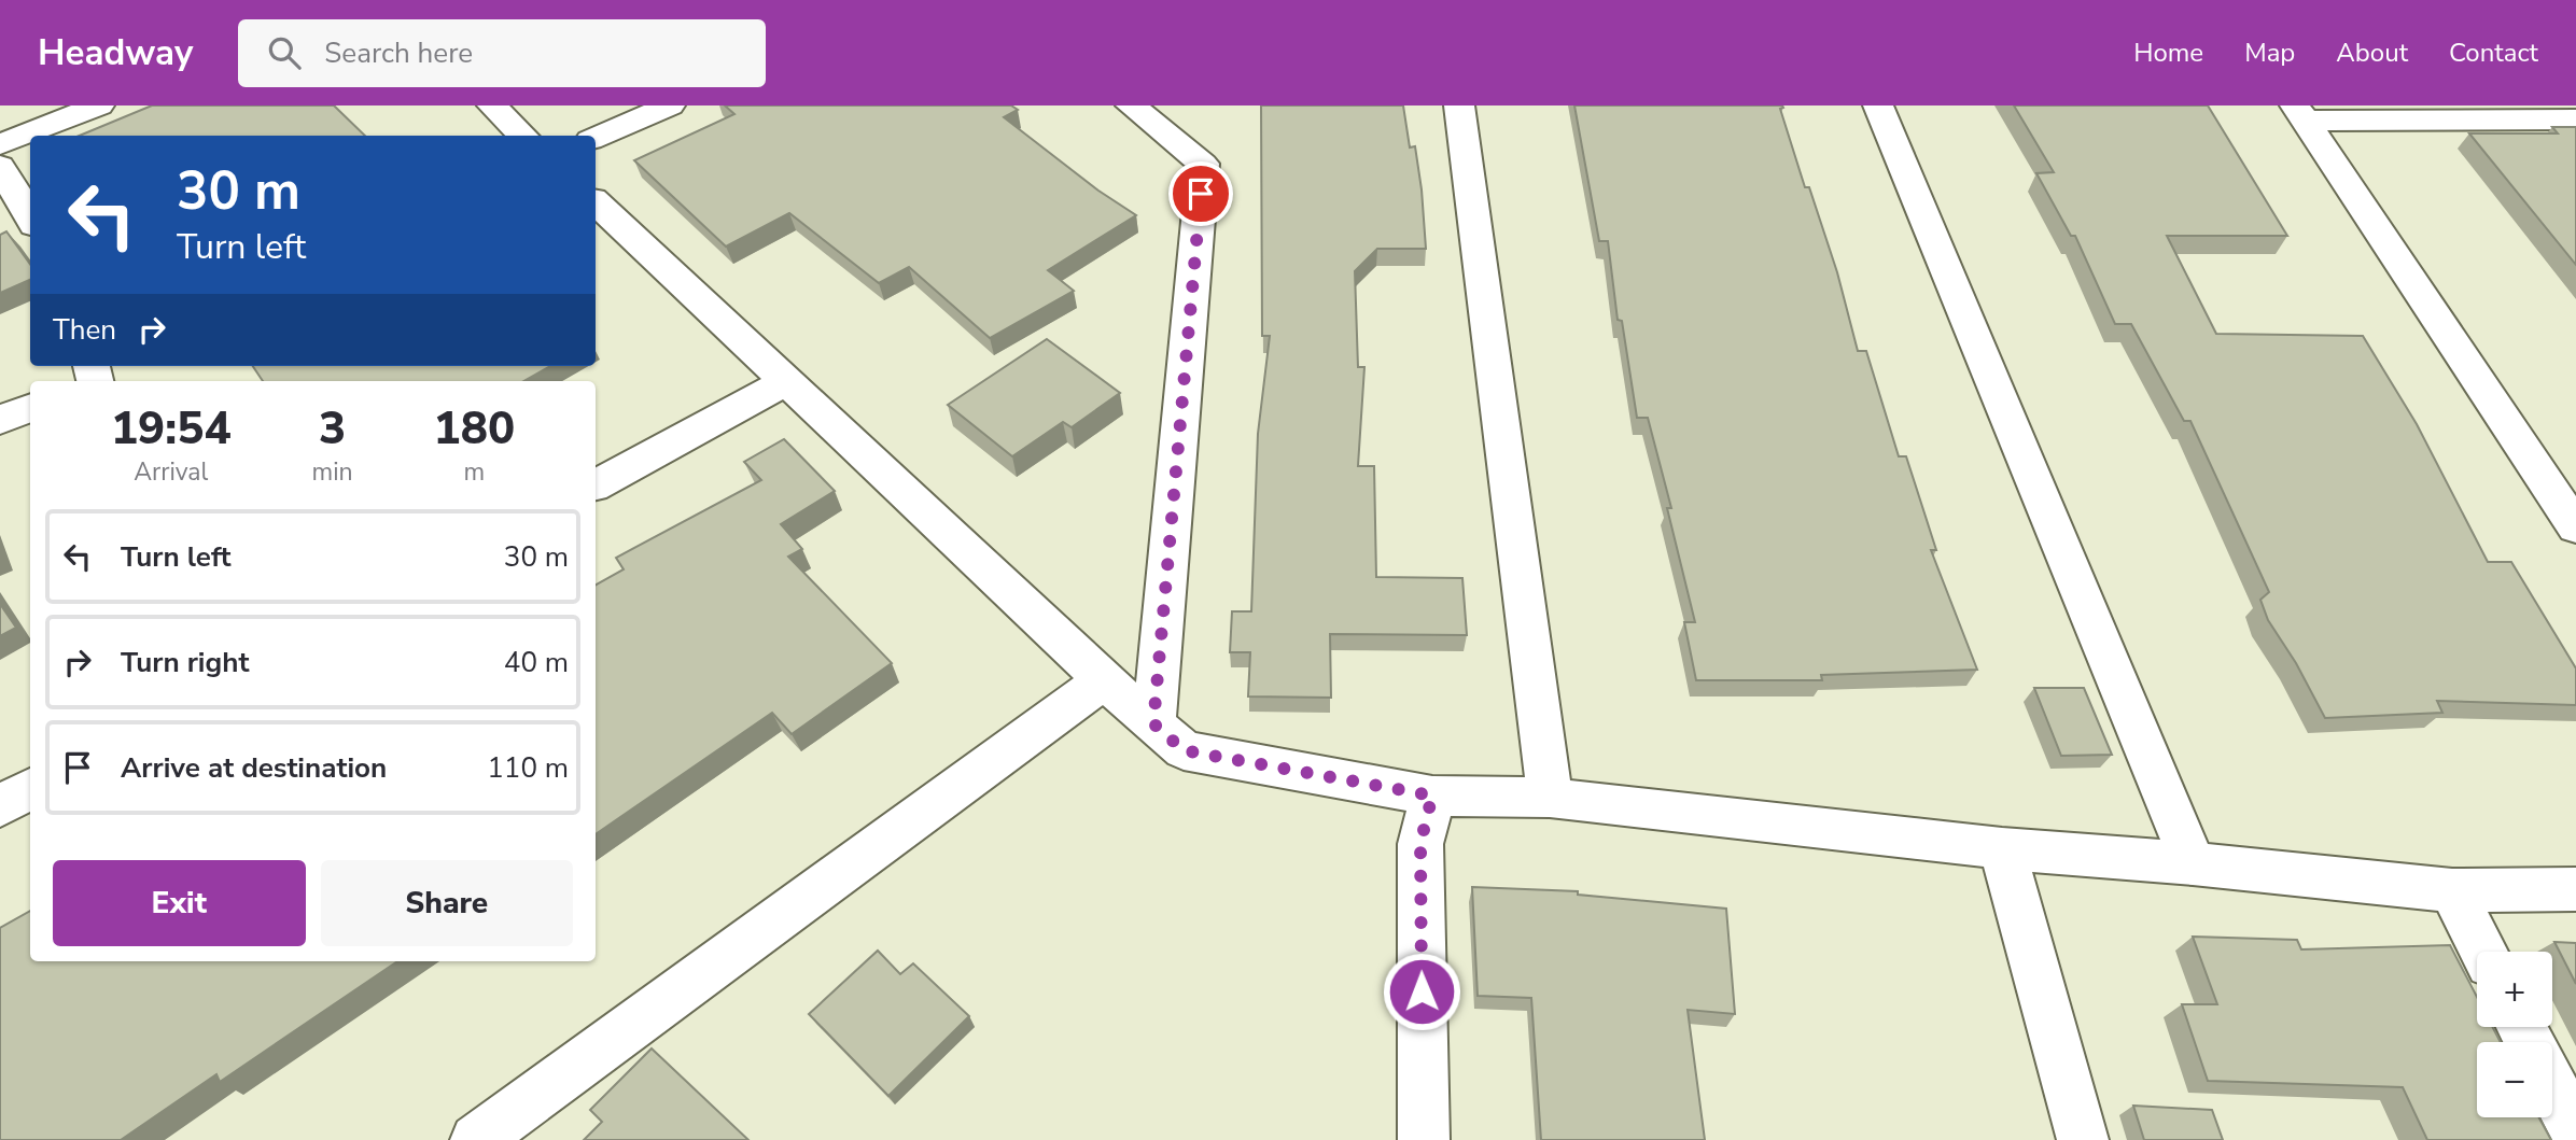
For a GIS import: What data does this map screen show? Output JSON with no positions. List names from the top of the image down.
{
  "page": {
    "header": "Headway",
    "search": "Search here",
    "nav": [
      "Home",
      "Map",
      "About",
      "Contact"
    ],
    "turn": ["30 m", "Turn left"],
    "then": "Then",
    "eta": [
      "19:54",
      "Arrival",
      "3",
      "min",
      "180",
      "m"
    ],
    "list": [
      {
        "name": "Turn left",
        "value": "30 m"
      },
      {
        "name": "Turn right",
        "value": "40 m"
      },
      {
        "name": "Arrive at destination",
        "value": "110 m"
      }
    ],
    "buttons": ["Exit", "Share"],
    "map_buttons": ["+", "−"]
  }
}
